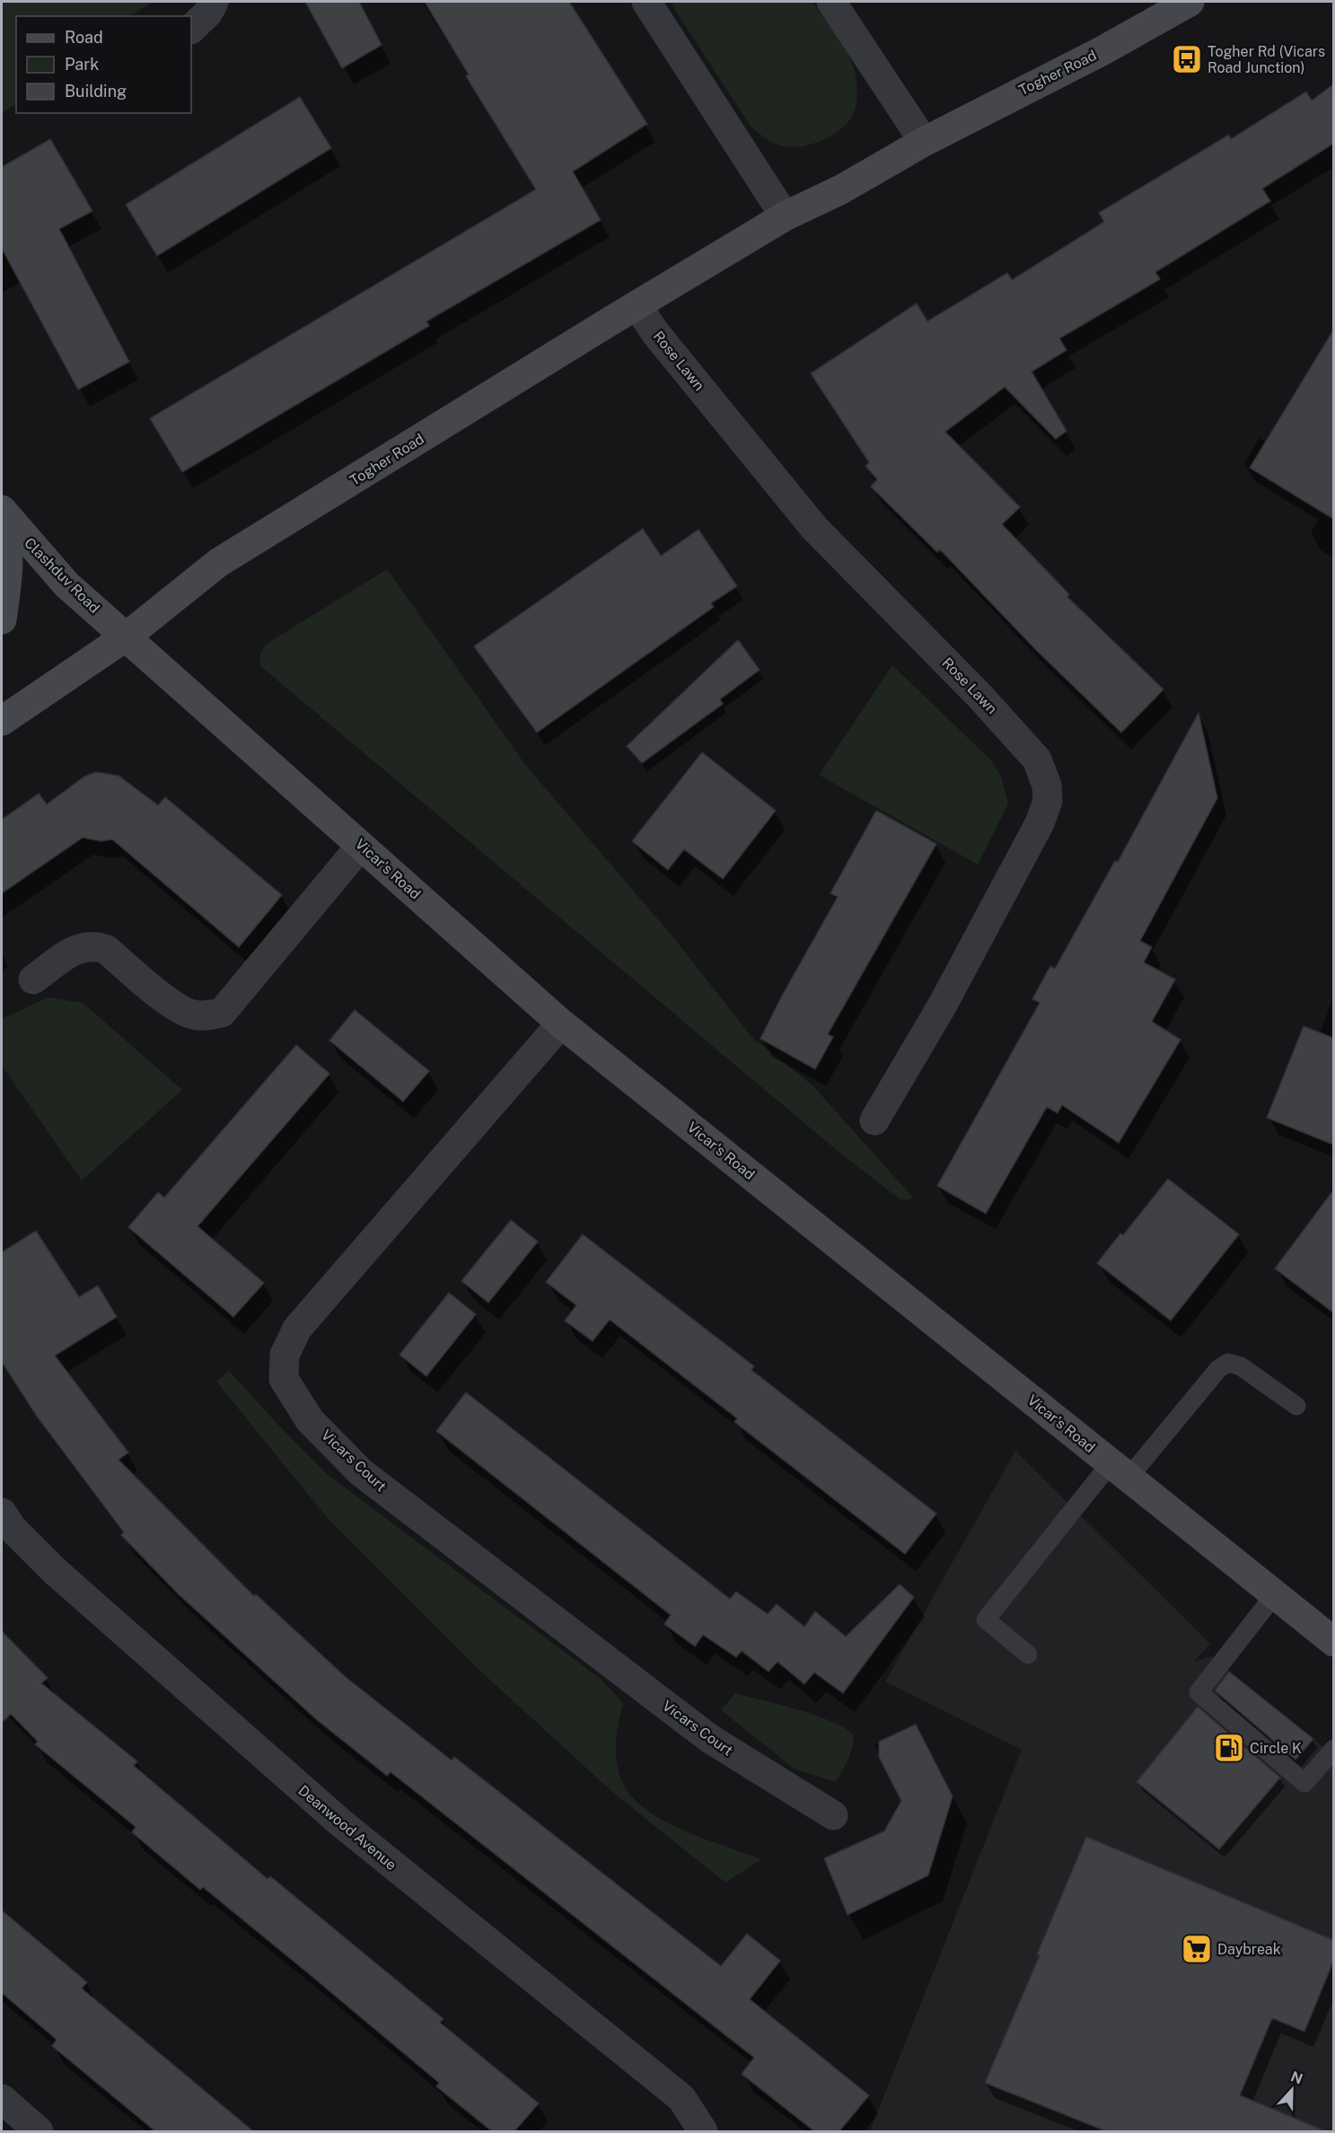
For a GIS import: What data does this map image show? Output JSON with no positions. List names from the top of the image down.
{
  "streets": {
    "street": [
      "Togher Road",
      "Rose Lawn",
      "Clashduv Road",
      "Vicar's Road",
      "Vicars Court",
      "Deanwood Avenue"
    ]
  },
  "crossings": [
    ["Togher Road", "Rose Lawn"],
    ["Togher Road", "Clashduv Road"],
    ["Togher Road", "Vicar's Road"],
    ["Clashduv Road", "Vicar's Road"],
    ["Vicar's Road", "Vicars Court"]
  ],
  "places": {
    "bus stop": ["Togher Rd (Vicars Road Junction)"],
    "fuel station": ["Circle K"],
    "supermarket": ["Daybreak"]
  },
  "legend": ["Road", "Park", "Building"],
  "north": "top"
}
